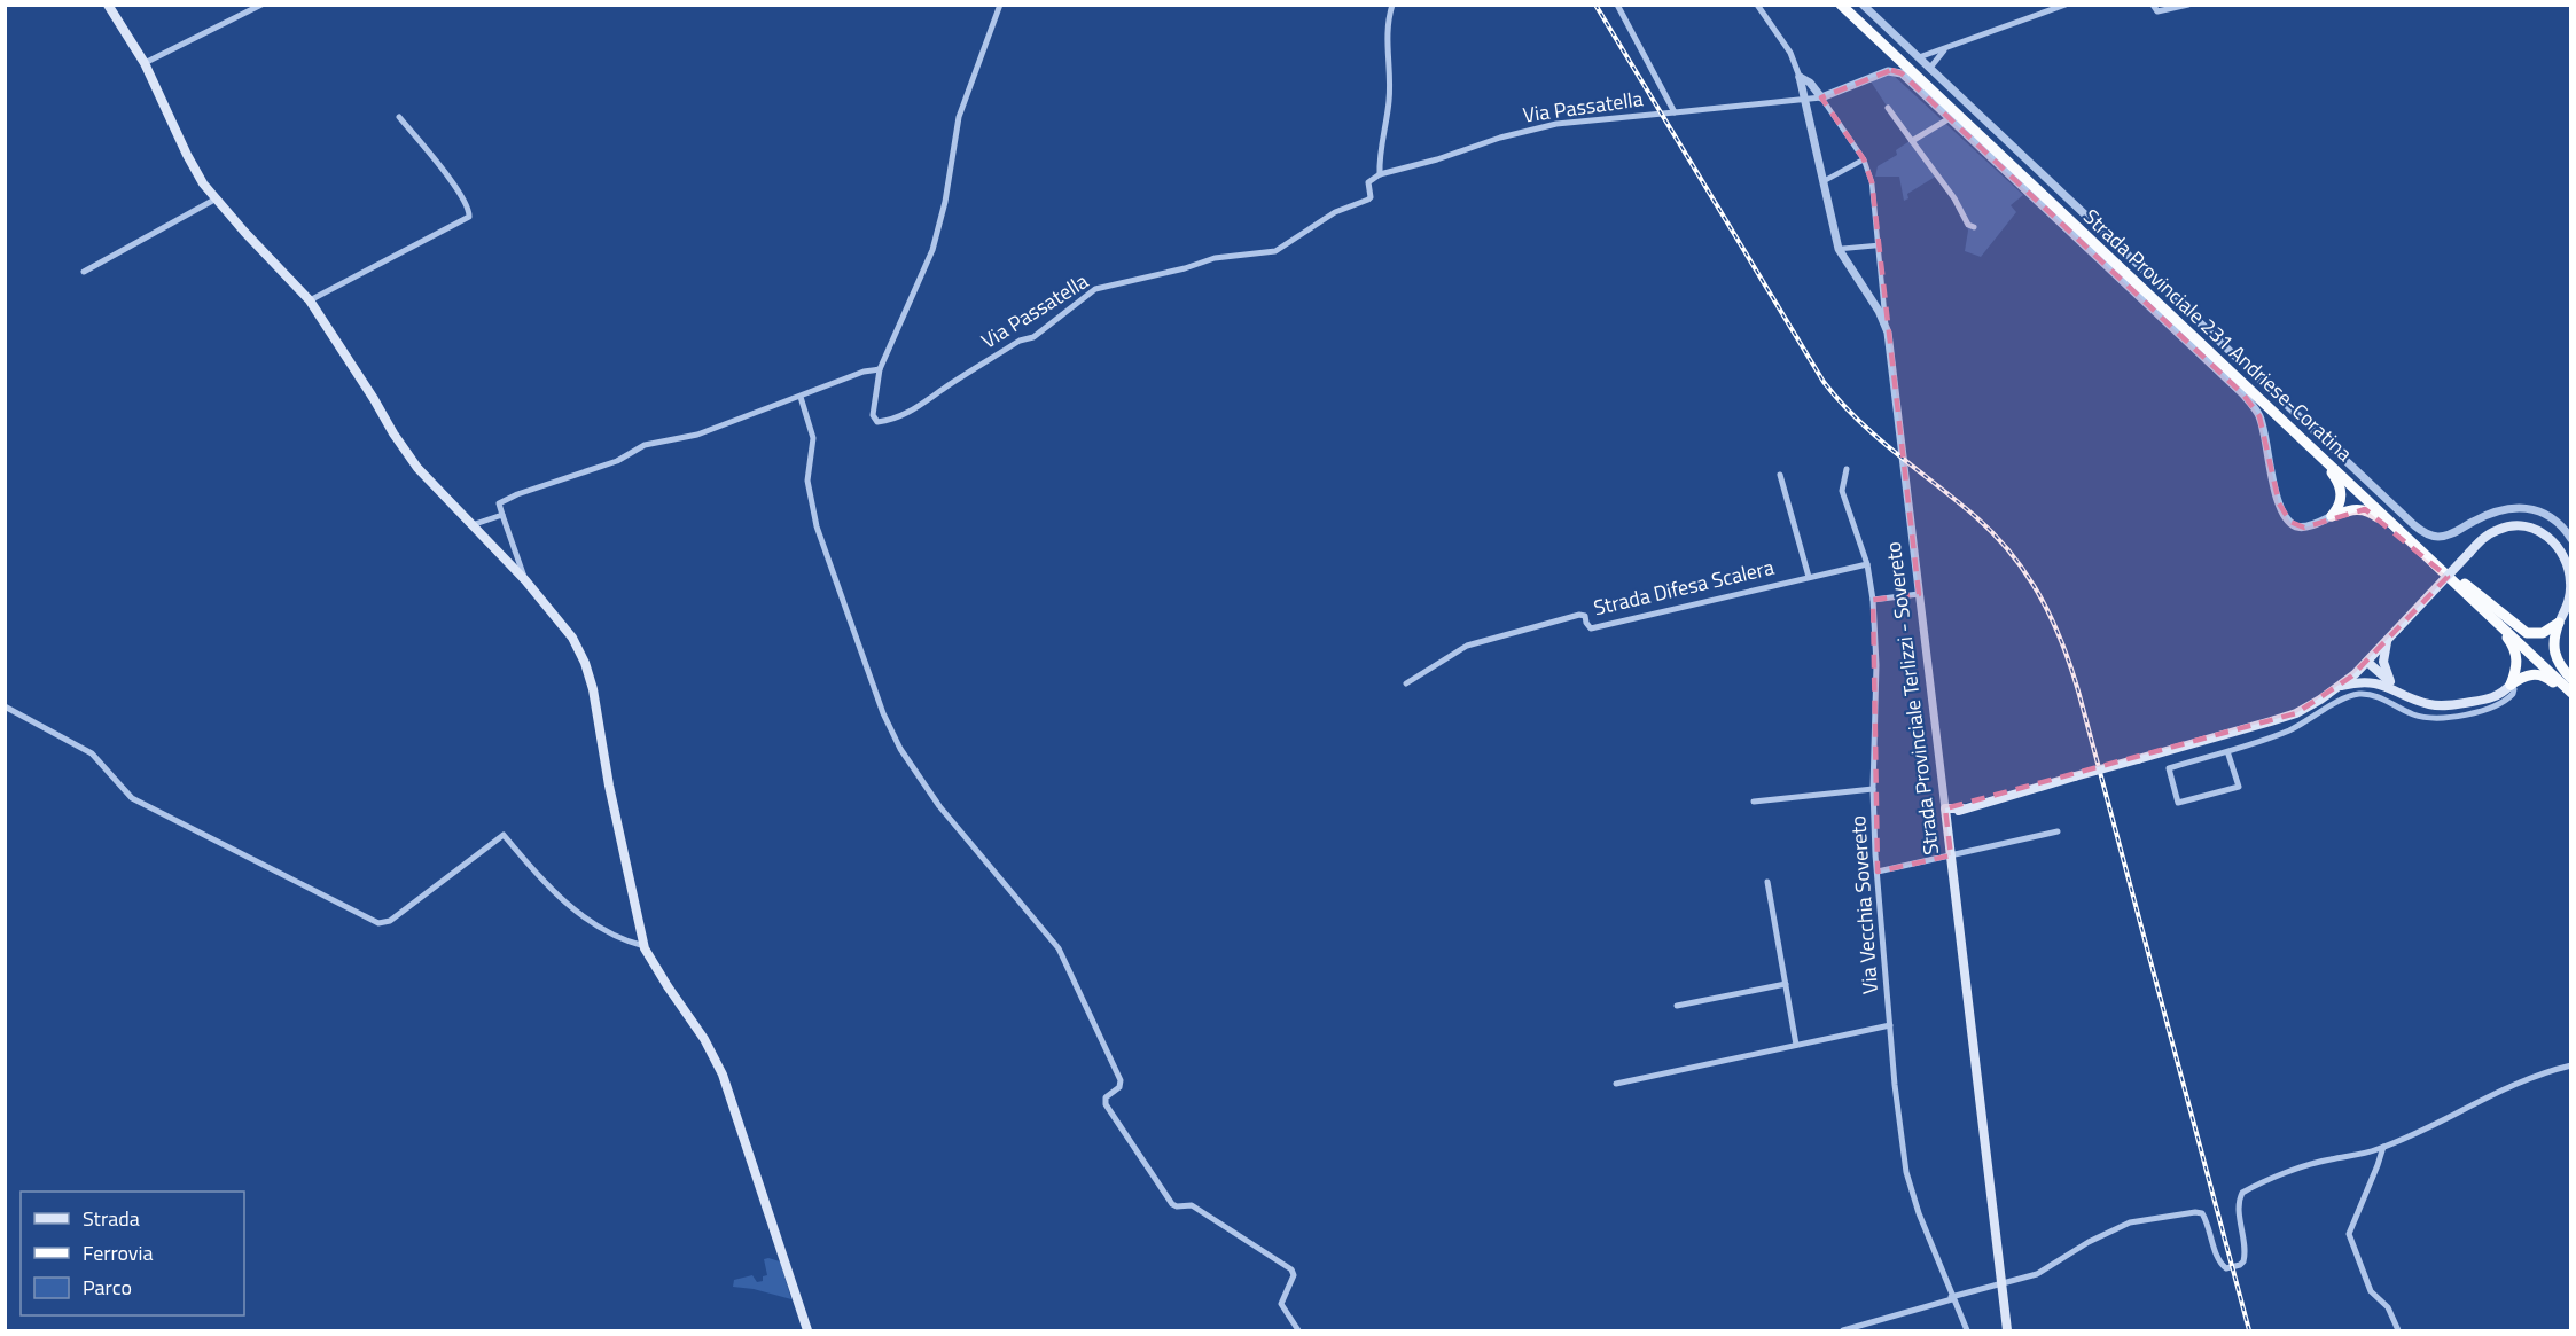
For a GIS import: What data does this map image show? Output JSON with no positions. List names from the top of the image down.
{
  "streets": {
    "highway": ["Strada Provinciale 231 Andriese-Coratina"],
    "main road": ["Strada Provinciale Terlizzi - Sovereto"],
    "street": ["Via Passatella", "Strada Difesa Scalera", "Via Vecchia Sovereto"]
  },
  "crossings": [
    ["Via Passatella", "Strada Provinciale Terlizzi - Sovereto"],
    ["Strada Difesa Scalera", "Via Vecchia Sovereto"]
  ],
  "legend": ["Strada", "Ferrovia", "Parco"]
}
